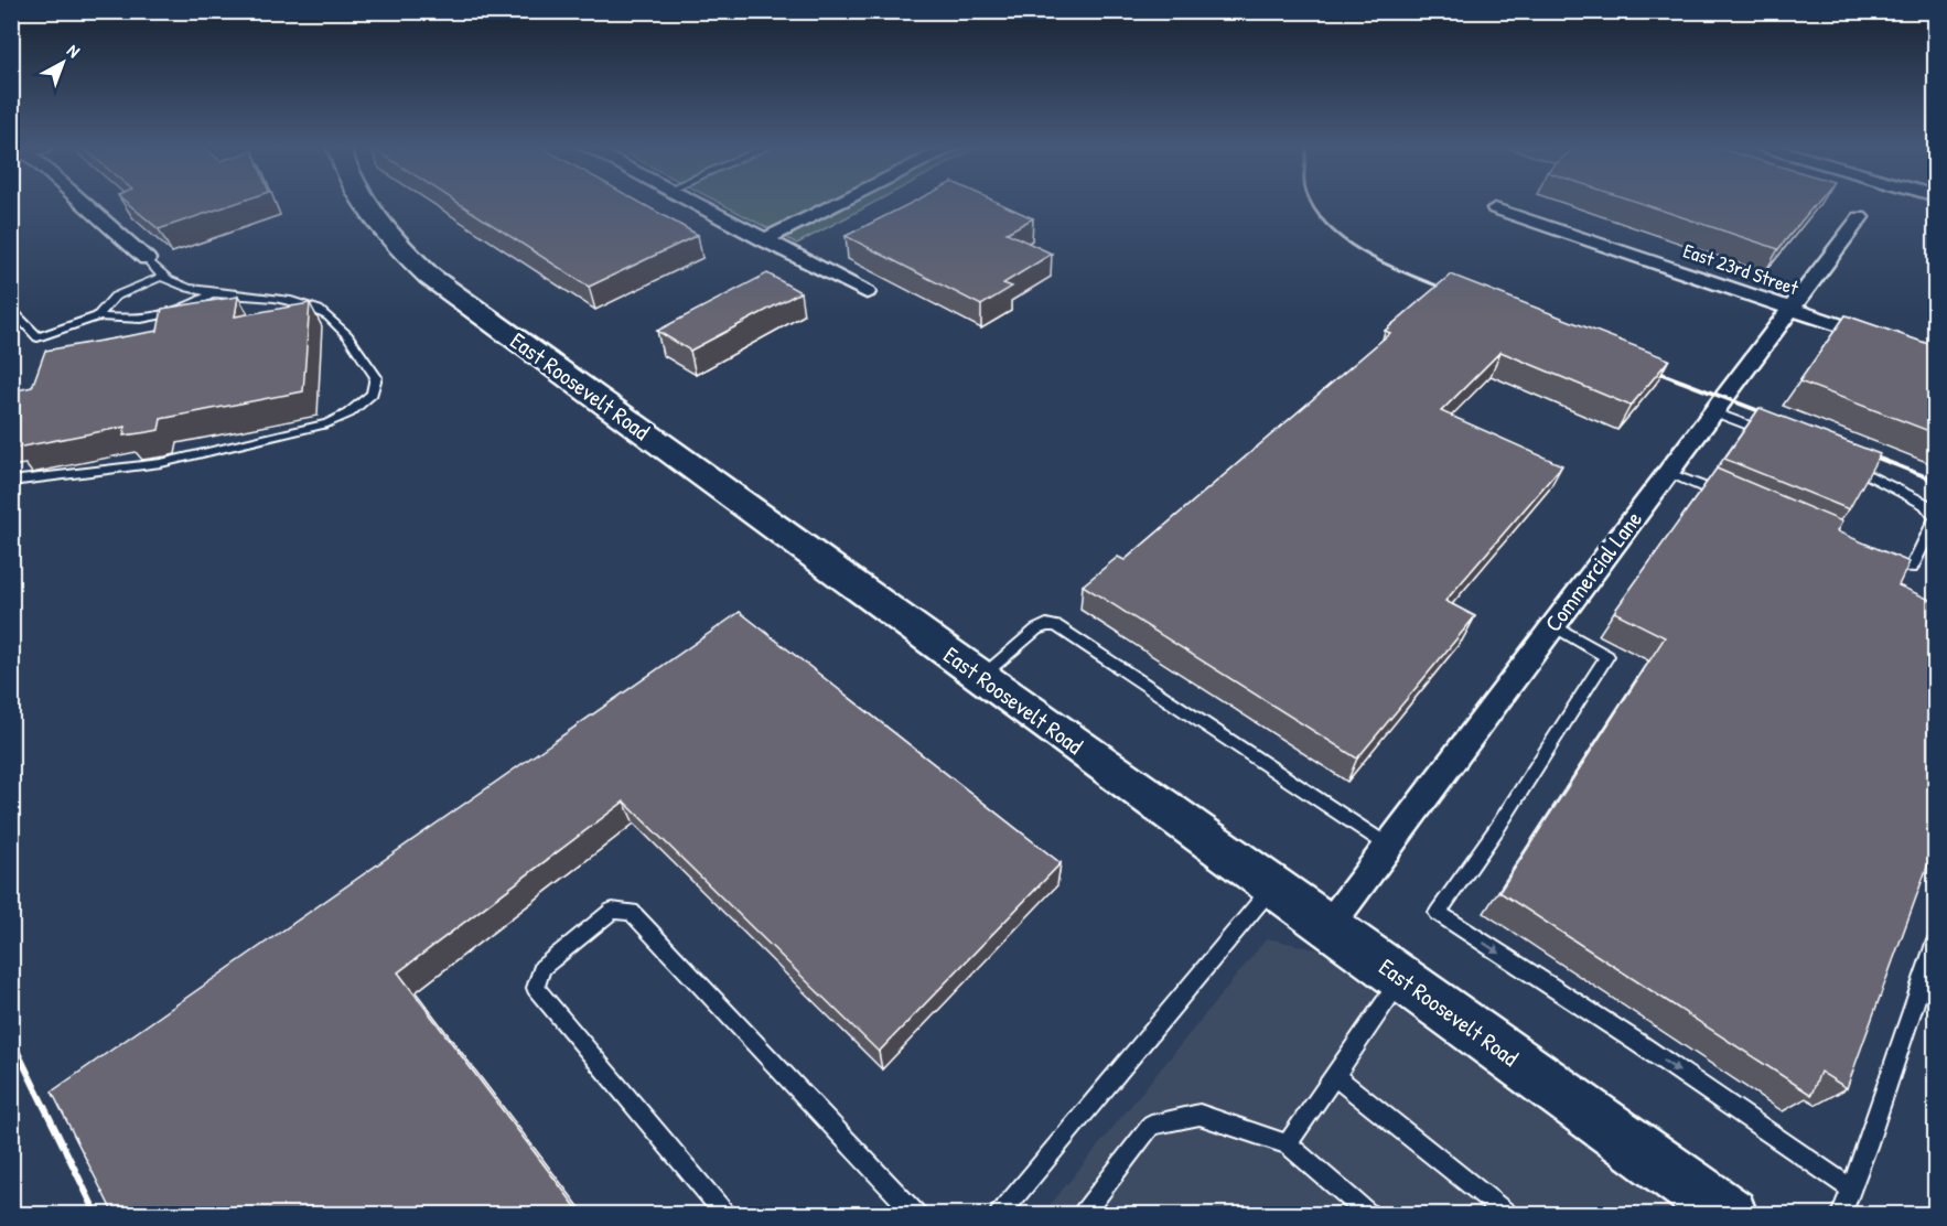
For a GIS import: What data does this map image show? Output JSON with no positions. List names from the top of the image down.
{
  "streets": {
    "main road": ["East Roosevelt Road"],
    "street": ["East 23rd Street", "Commercial Lane"]
  },
  "crossings": [
    ["East 23rd Street", "Commercial Lane"],
    ["East Roosevelt Road", "Commercial Lane"]
  ],
  "north": "top right"
}
